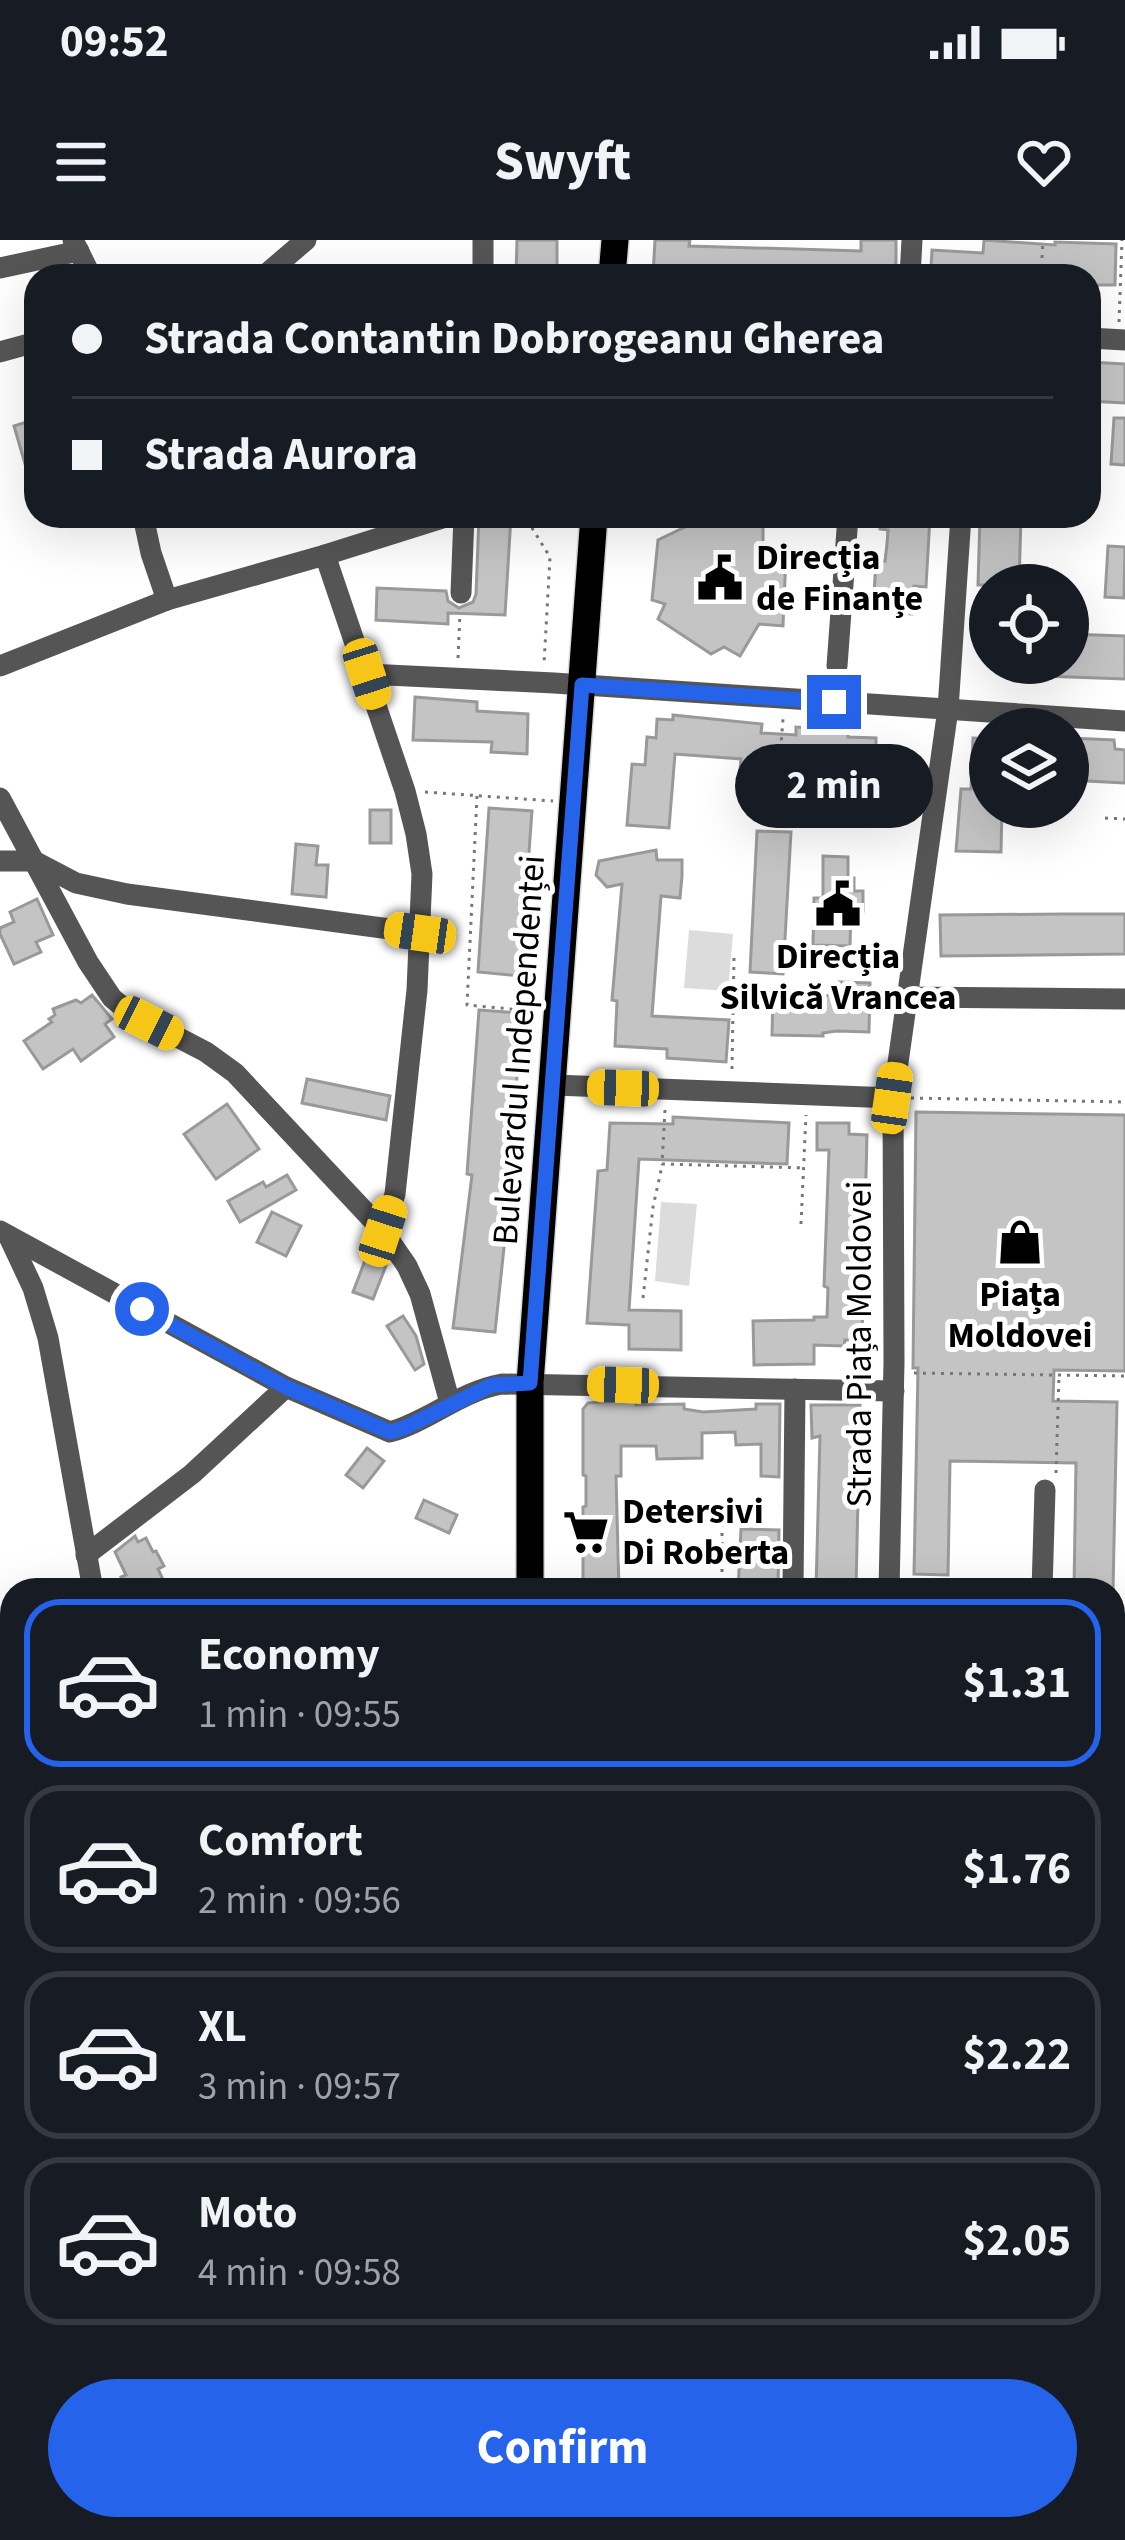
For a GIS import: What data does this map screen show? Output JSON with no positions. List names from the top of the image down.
{
  "streets": {
    "main road": ["Bulevardul Independenței"],
    "street": ["Strada Piața Moldovei"]
  },
  "places": {
    "public building": ["Direcția de Finanțe", "Direcția Silvică Vrancea"],
    "shop": ["Piața Moldovei"],
    "supermarket": ["Detersivi Di Roberta"]
  },
  "page": {
    "status": "09:52",
    "header": "Swyft",
    "banner": ["Strada Contantin Dobrogeanu Gherea", "Strada Aurora"],
    "bubble": "2 min",
    "list": [
      {
        "name": "Economy",
        "note": "1 min · 09:55",
        "value": "$1.31"
      },
      {
        "name": "Comfort",
        "note": "2 min · 09:56",
        "value": "$1.76"
      },
      {
        "name": "XL",
        "note": "3 min · 09:57",
        "value": "$2.22"
      },
      {
        "name": "Moto",
        "note": "4 min · 09:58",
        "value": "$2.05"
      }
    ],
    "buttons": "Confirm"
  }
}
